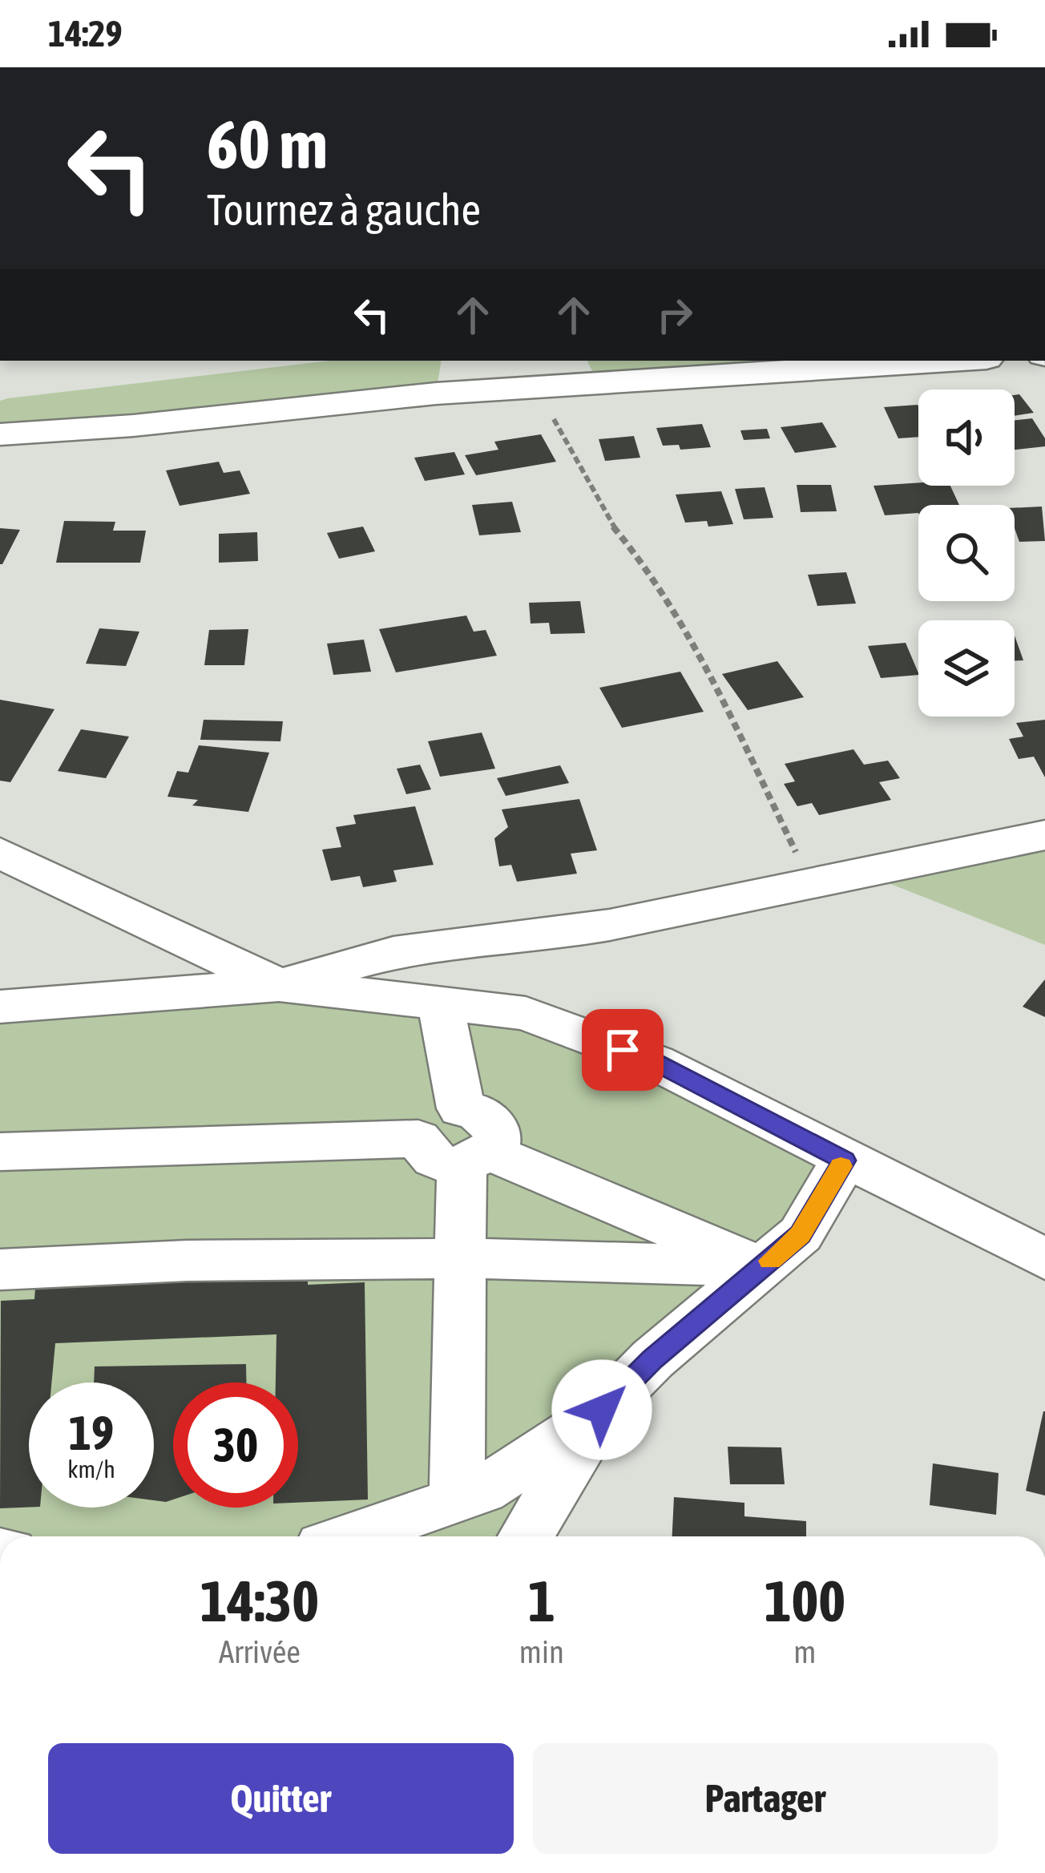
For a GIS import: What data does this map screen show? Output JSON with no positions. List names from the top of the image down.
{
  "page": {
    "status": "14:29",
    "turn": ["60 m", "Tournez à gauche"],
    "speed": "19 km/h",
    "limit": "30",
    "eta": [
      "14:30",
      "Arrivée",
      "1",
      "min",
      "100",
      "m"
    ],
    "buttons": ["Quitter", "Partager"]
  }
}
